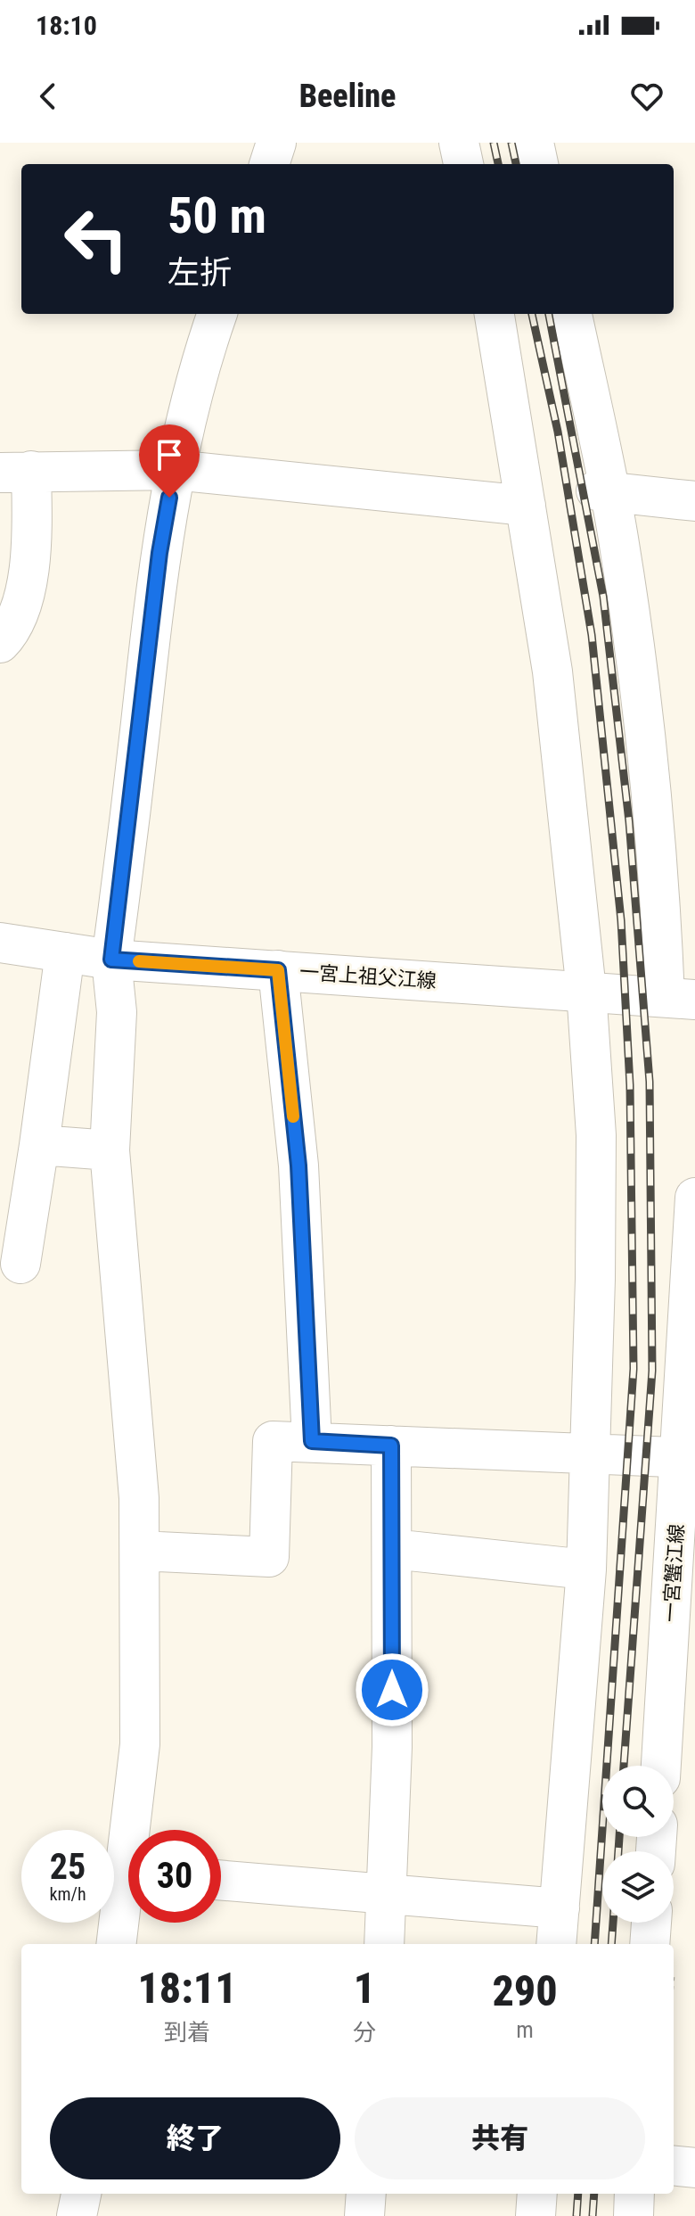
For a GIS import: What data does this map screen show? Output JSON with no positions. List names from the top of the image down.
{
  "streets": {
    "street": ["一宮上祖父江線", "一宮蟹江線"]
  },
  "page": {
    "status": "18:10",
    "header": "Beeline",
    "turn": ["50 m", "左折"],
    "speed": "25 km/h",
    "limit": "30",
    "eta": [
      "18:11",
      "到着",
      "1",
      "分",
      "290",
      "m"
    ],
    "buttons": ["終了", "共有"]
  }
}
